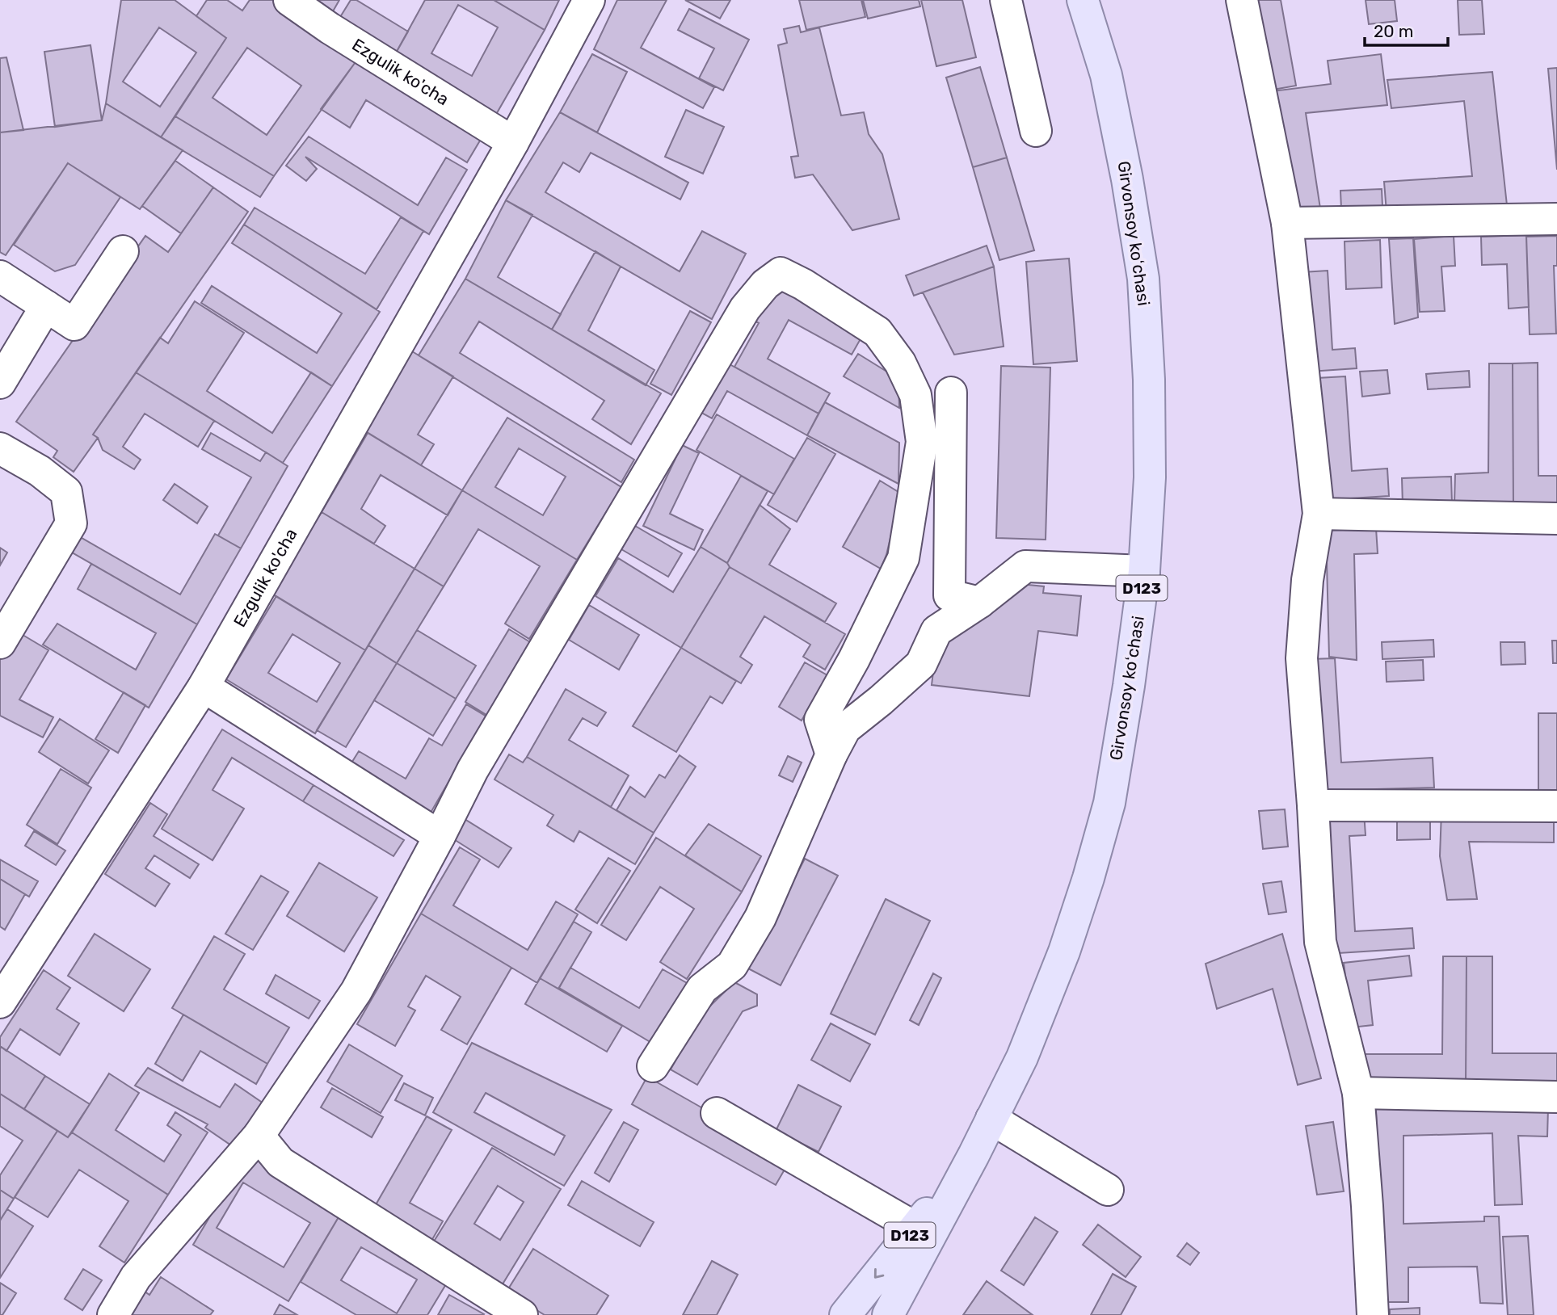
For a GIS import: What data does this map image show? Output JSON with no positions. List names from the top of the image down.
{
  "streets": {
    "main road": ["Girvonsoy koʻchasi", "D123"],
    "street": ["Ezgulik ko'cha"]
  },
  "scale_bar": "20 m"
}
